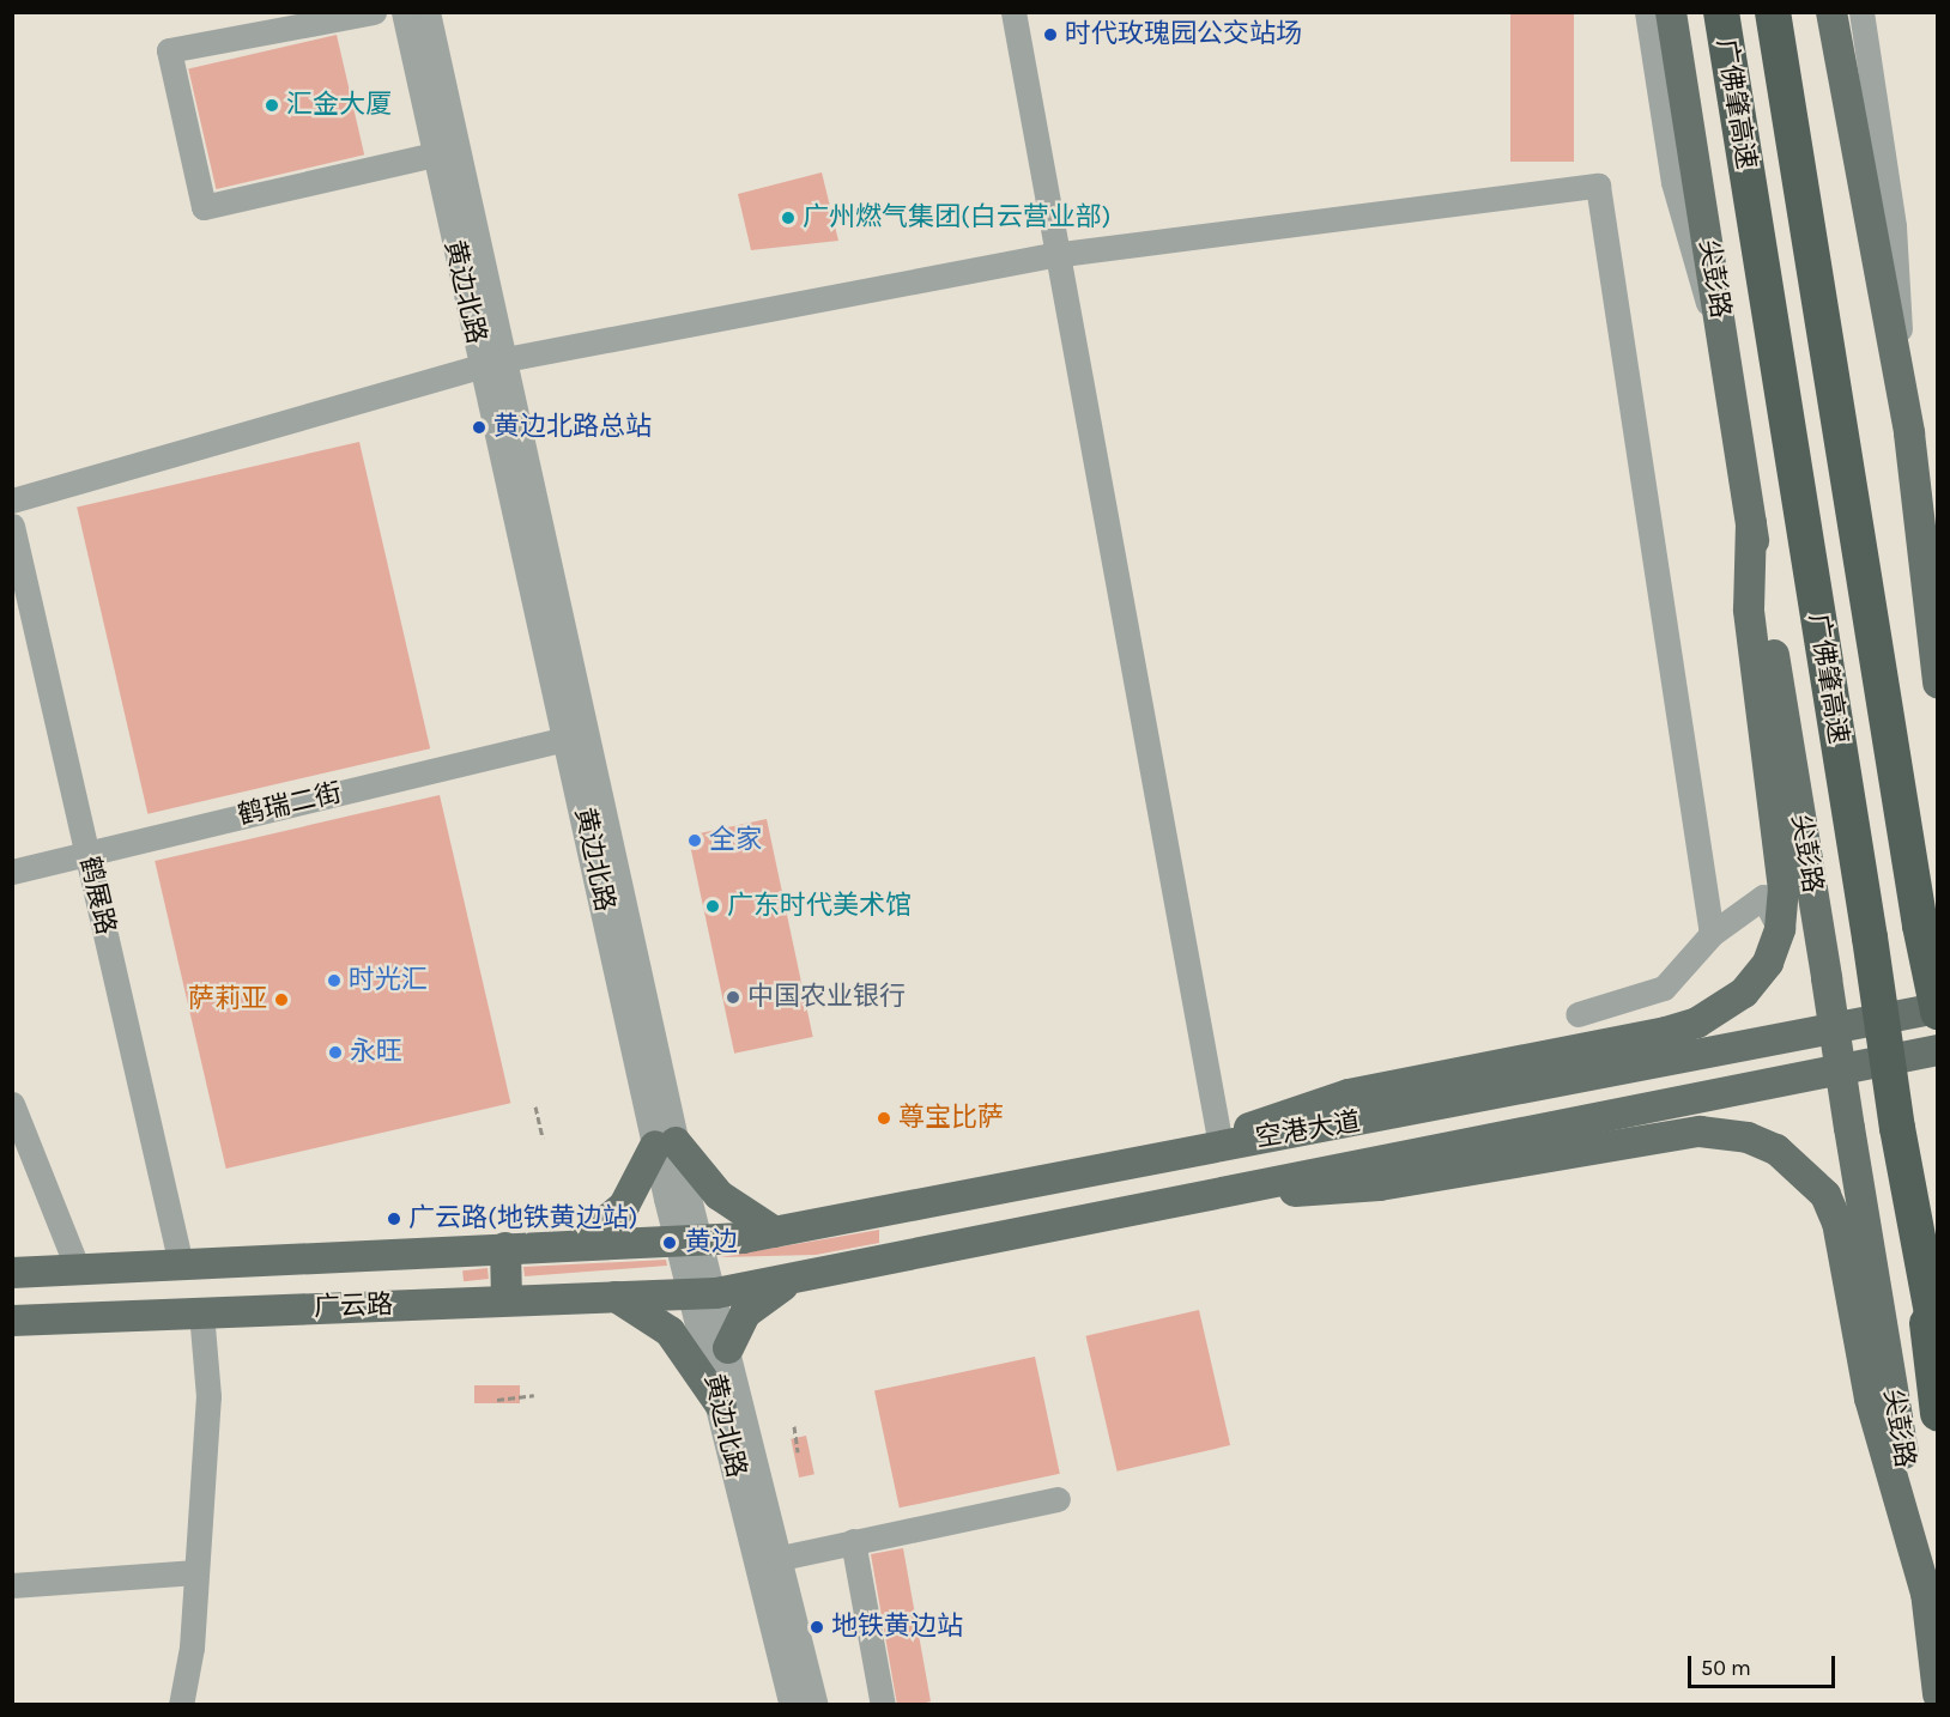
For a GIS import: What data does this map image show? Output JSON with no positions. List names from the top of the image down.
{
  "streets": {
    "highway": ["广佛肇高速"],
    "main road": ["尖彭路", "空港大道", "广云路"],
    "street": ["黄边北路", "鹤瑞二街", "鹤展路"]
  },
  "crossings": [
    ["广佛肇高速", "空港大道"],
    ["黄边北路", "鹤瑞二街"],
    ["黄边北路", "空港大道"],
    ["黄边北路", "广云路"],
    ["鹤瑞二街", "鹤展路"],
    ["鹤展路", "广云路"],
    ["空港大道", "广云路"]
  ],
  "places": [
    "时代玫瑰园公交站场",
    "汇金大厦",
    "广州燃气集团(白云营业部)",
    "黄边北路总站",
    "全家",
    "广东时代美术馆",
    "时光汇",
    "中国农业银行",
    "萨莉亚",
    "永旺",
    "尊宝比萨",
    "广云路(地铁黄边站)",
    "黄边",
    "地铁黄边站"
  ],
  "scale_bar": "50 m"
}
